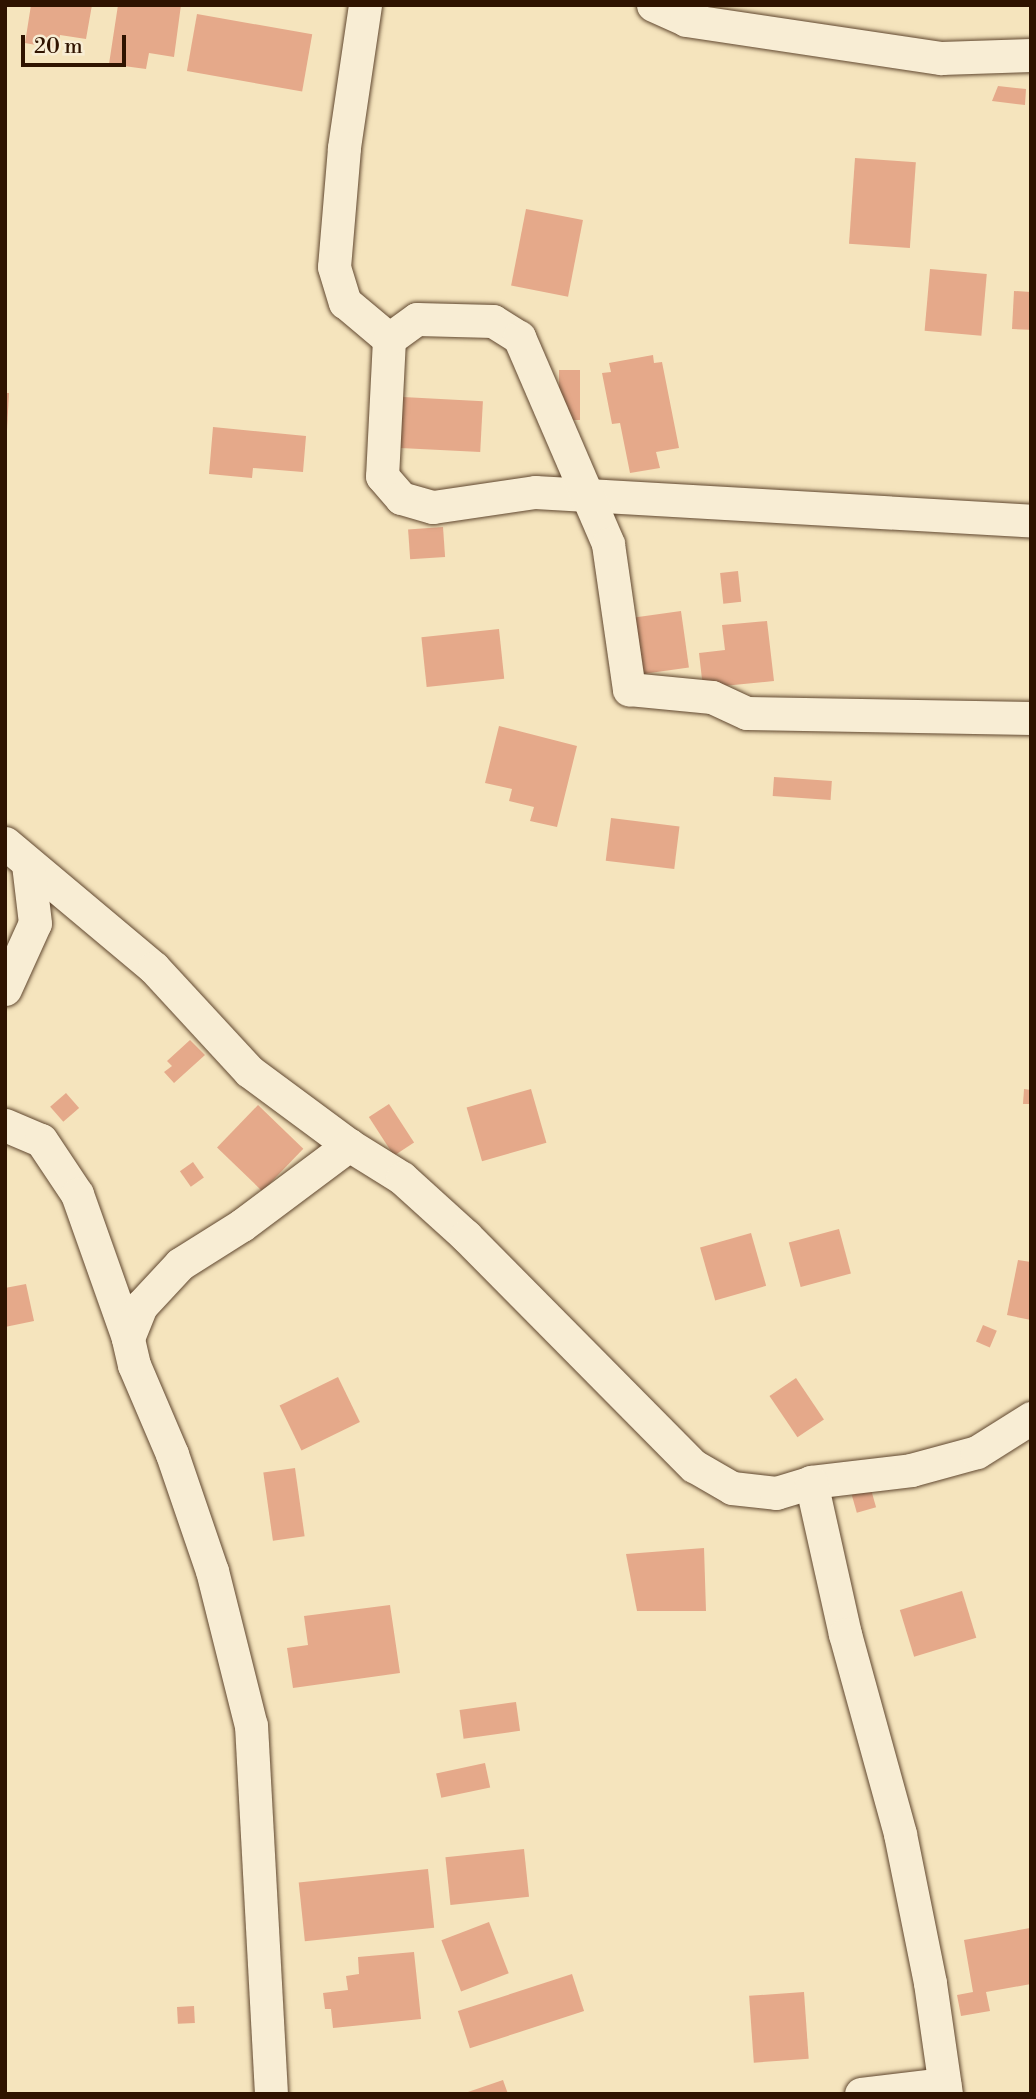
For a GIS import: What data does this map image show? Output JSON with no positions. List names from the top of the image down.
{
  "scale_bar": "20 m"
}
